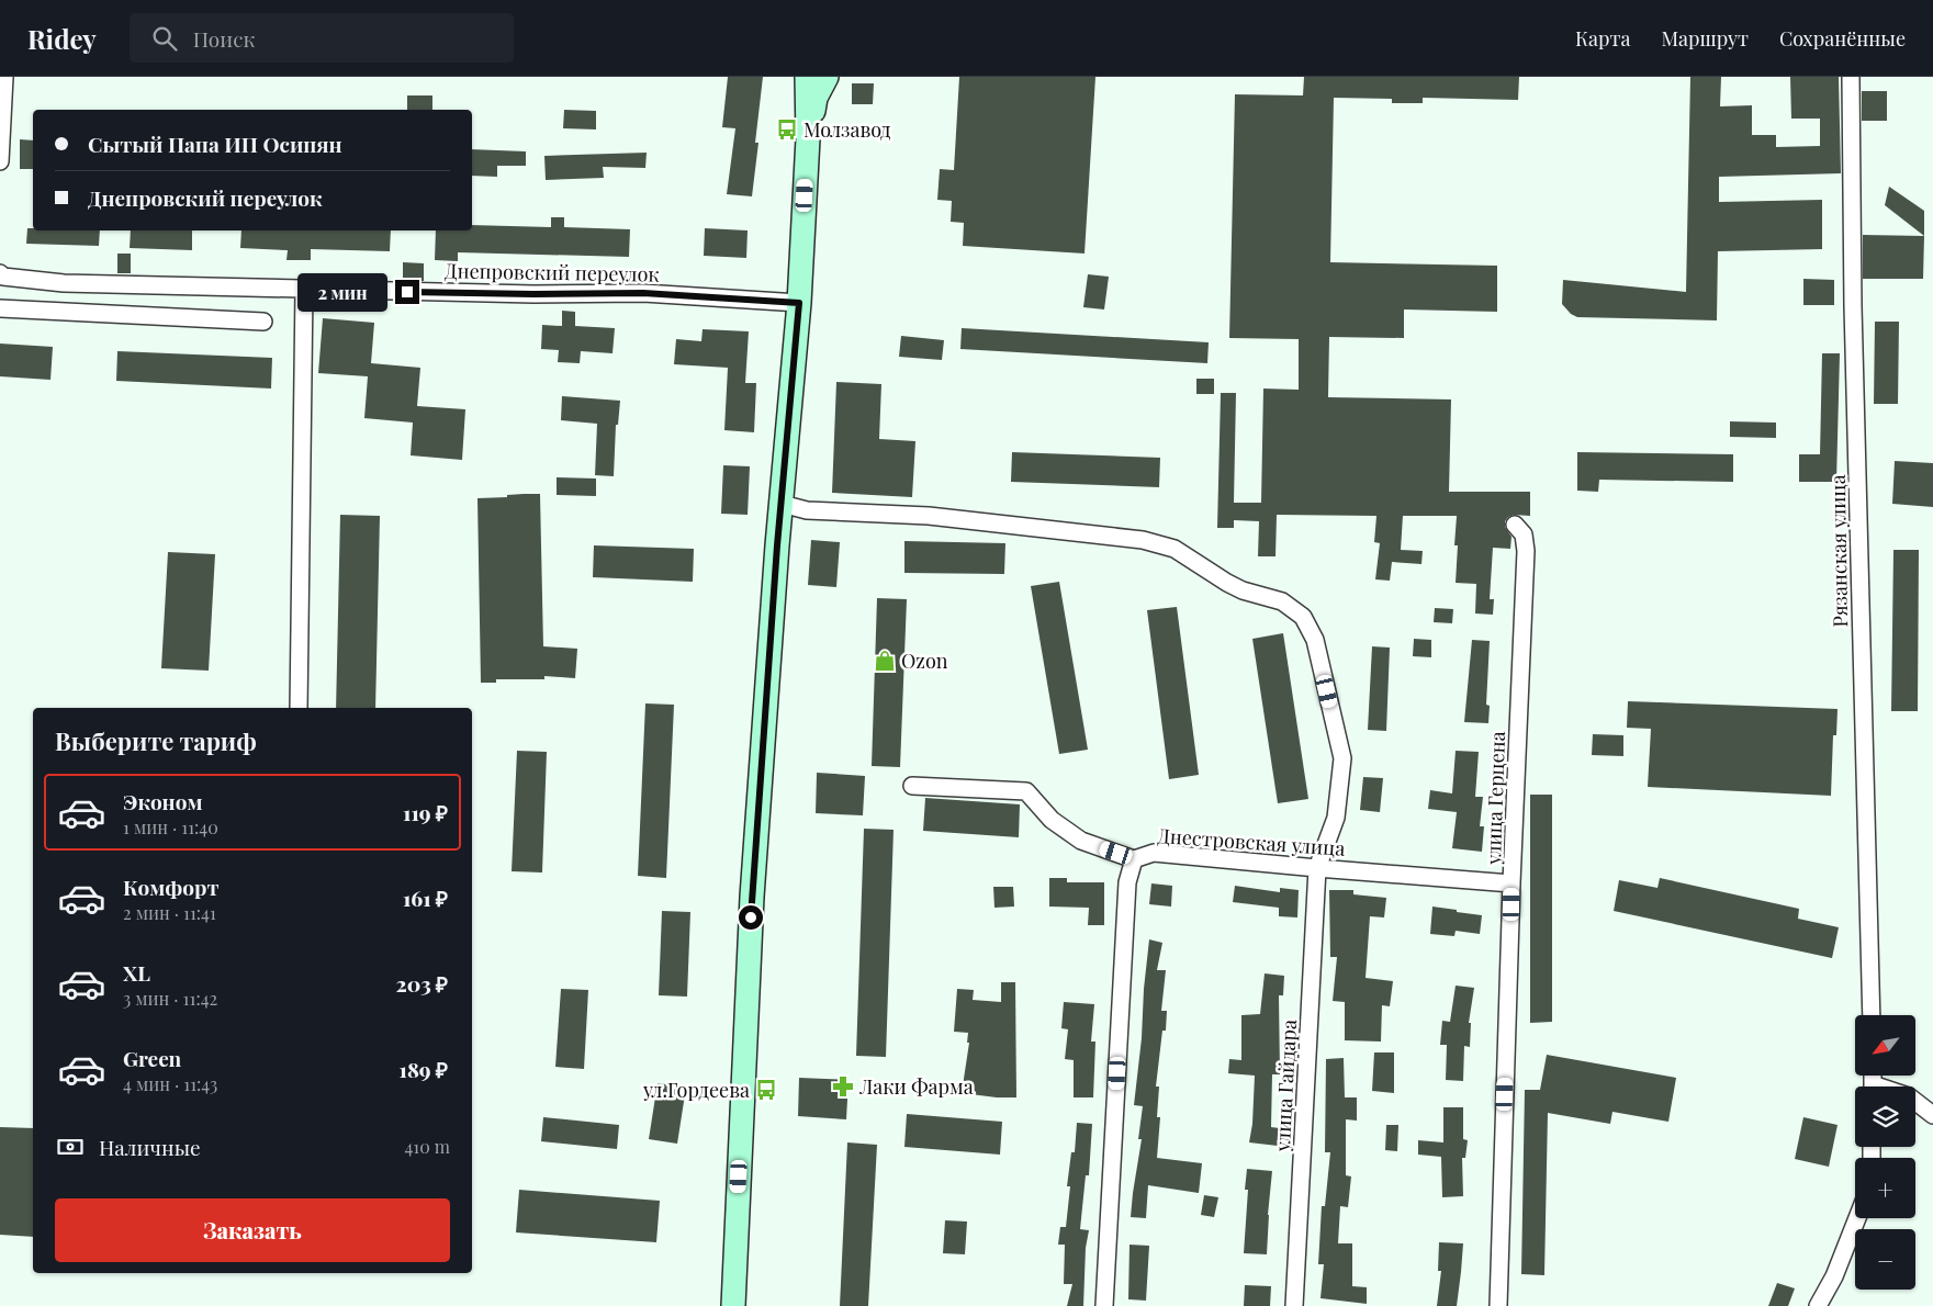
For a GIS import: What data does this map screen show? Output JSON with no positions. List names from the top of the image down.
{
  "streets": {
    "street": [
      "Днепровский переулок",
      "Рязанская улица",
      "улица Герцена",
      "Днестровская улица",
      "улица Гайдара"
    ]
  },
  "crossings": [
    ["улица Герцена", "Днестровская улица"],
    ["Днестровская улица", "улица Гайдара"]
  ],
  "places": {
    "bus stop": ["Молзавод", "ул.Гордеева"],
    "shop": ["Ozon"],
    "pharmacy": ["Лаки Фарма"]
  },
  "north": "bottom left",
  "page": {
    "header": "Ridey",
    "search": "Поиск",
    "nav": ["Карта", "Маршрут", "Сохранённые"],
    "banner": ["Сытый Папа ИП Осипян", "Днепровский переулок"],
    "bubble": "2 мин",
    "heading": "Выберите тариф",
    "list": [
      {
        "name": "Эконом",
        "note": "1 мин · 11:40",
        "value": "119 ₽"
      },
      {
        "name": "Комфорт",
        "note": "2 мин · 11:41",
        "value": "161 ₽"
      },
      {
        "name": "XL",
        "note": "3 мин · 11:42",
        "value": "203 ₽"
      },
      {
        "name": "Green",
        "note": "4 мин · 11:43",
        "value": "189 ₽"
      }
    ],
    "map_buttons": ["+", "−"],
    "pay": ["Наличные", "410 m"],
    "buttons": "Заказать"
  }
}
